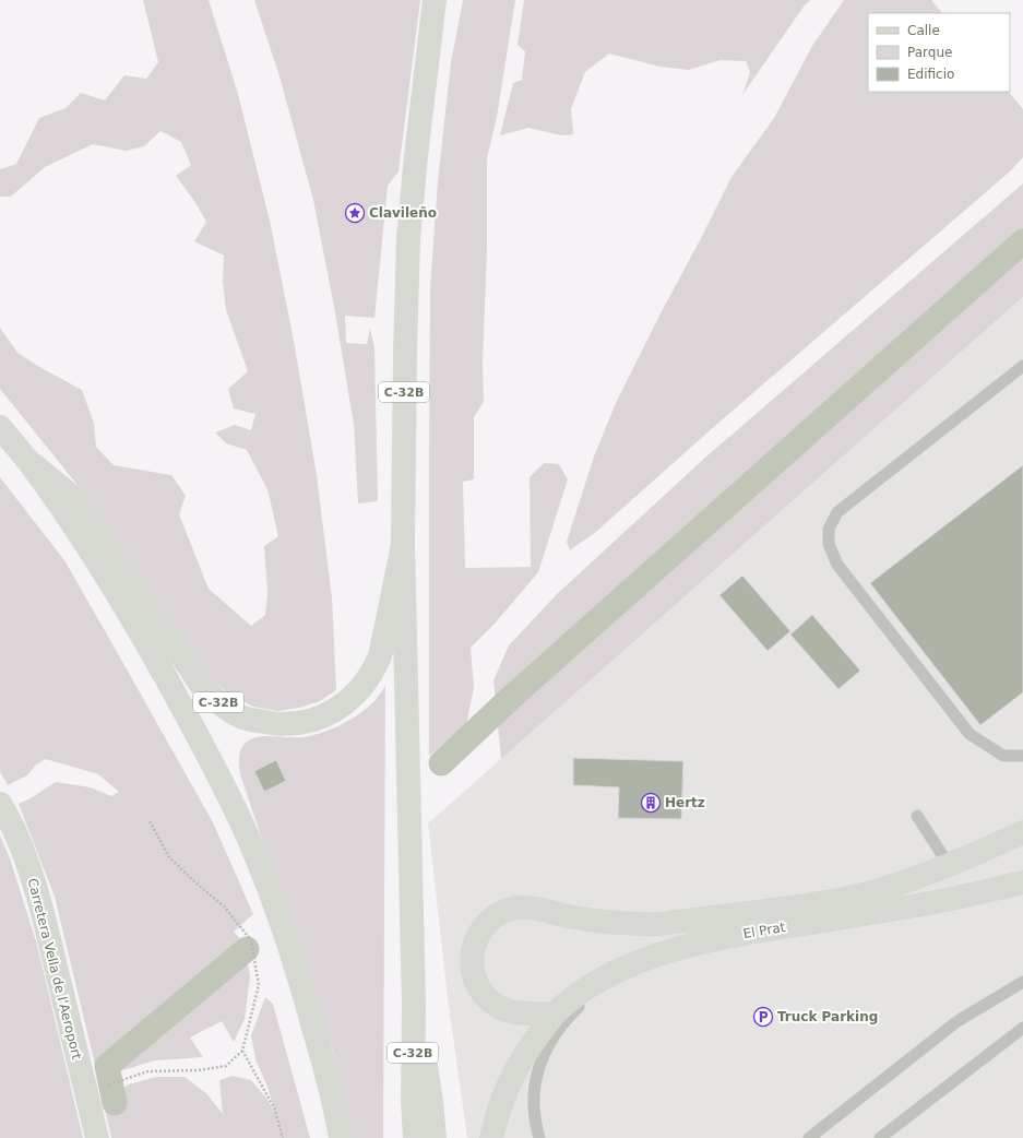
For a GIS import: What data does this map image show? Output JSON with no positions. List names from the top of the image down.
{
  "streets": {
    "main road": ["C-32B", "El Prat", "Carretera Vella de l'Aeroport"]
  },
  "places": {
    "place": ["Clavileño"],
    "building": ["Hertz"],
    "parking": ["Truck Parking"]
  },
  "legend": ["Calle", "Parque", "Edificio"]
}
